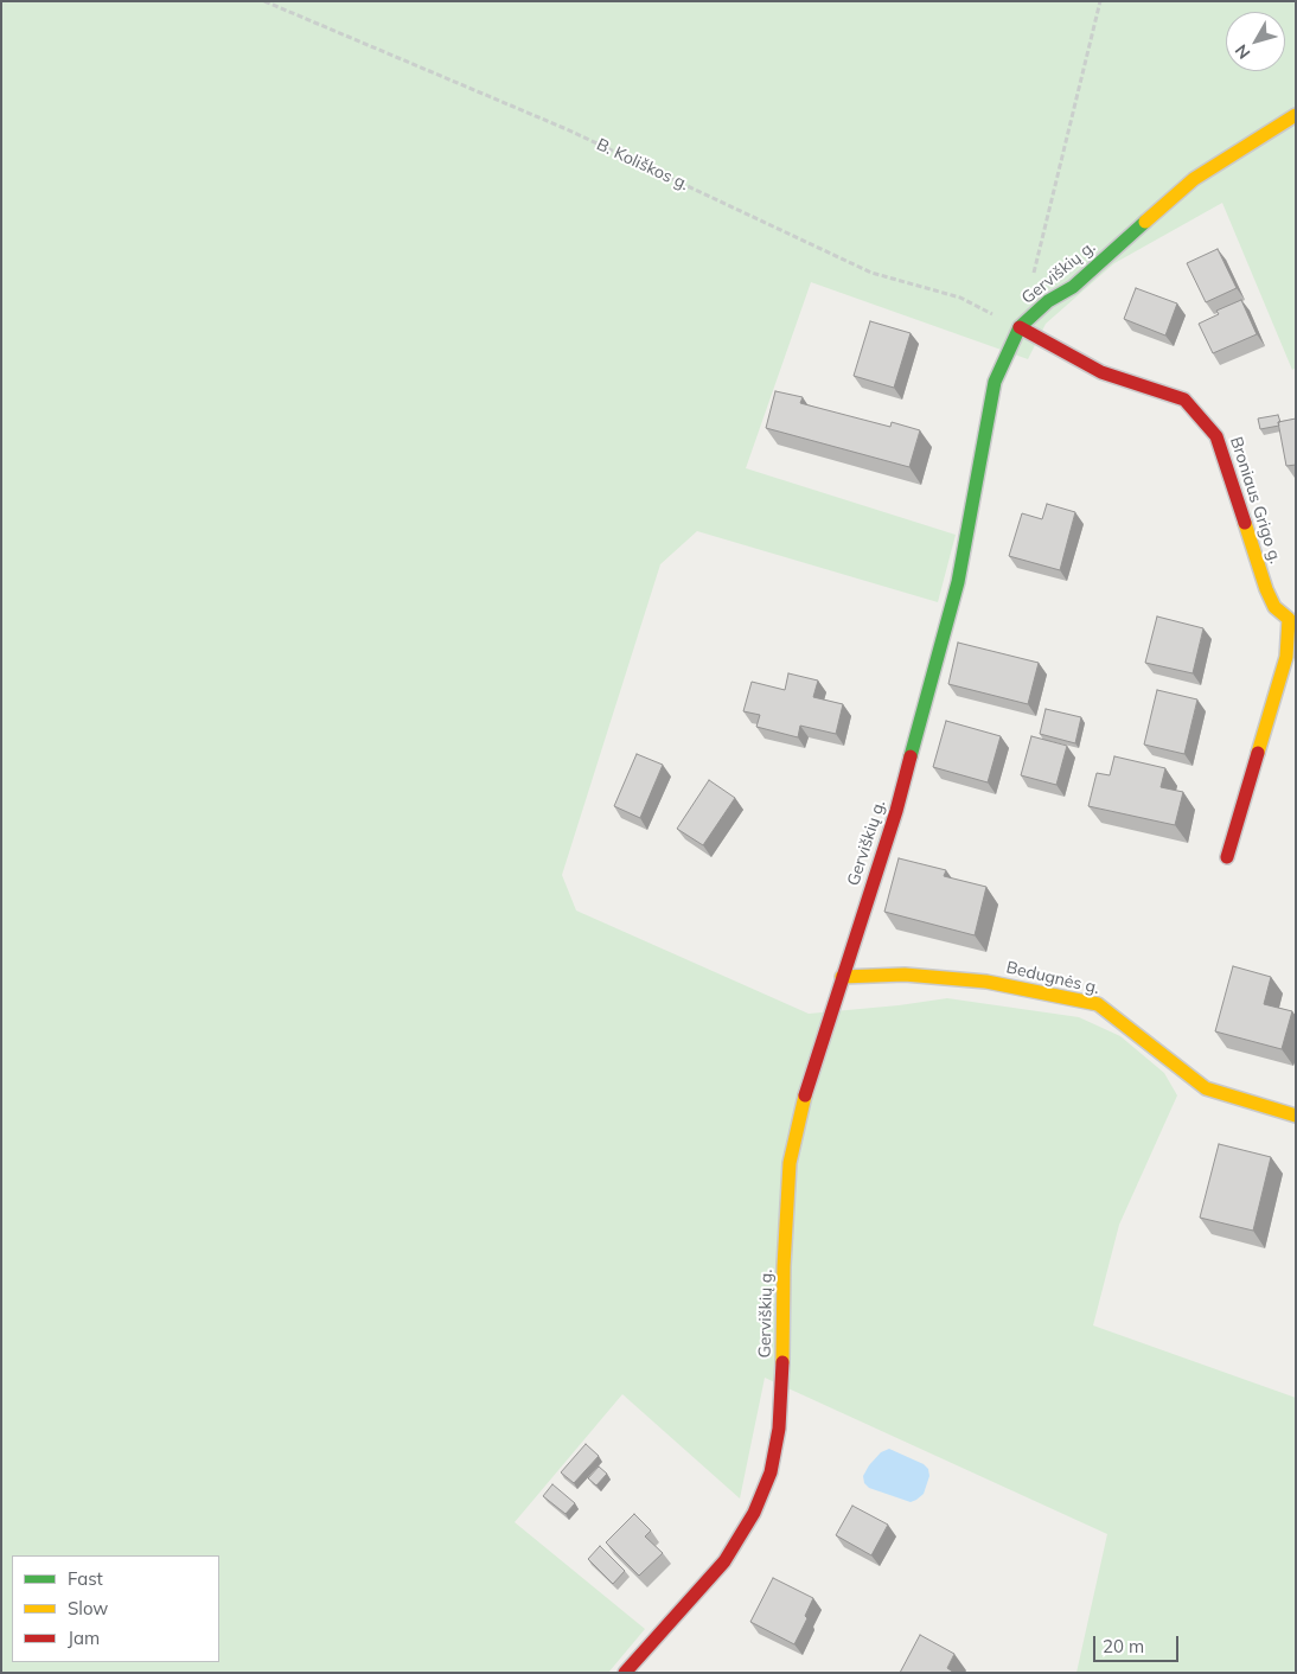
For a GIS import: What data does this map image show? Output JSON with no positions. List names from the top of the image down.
{
  "streets": {
    "street": ["Gerviškių g.", "Broniaus Grigo g.", "Bedugnės g."],
    "path": ["B. Koliškos g."]
  },
  "crossings": [
    ["B. Koliškos g.", "Gerviškių g."],
    ["B. Koliškos g.", "Broniaus Grigo g."],
    ["Gerviškių g.", "Broniaus Grigo g."],
    ["Gerviškių g.", "Bedugnės g."]
  ],
  "legend": ["Fast", "Slow", "Jam"],
  "scale_bar": "20 m",
  "north": "bottom left"
}
